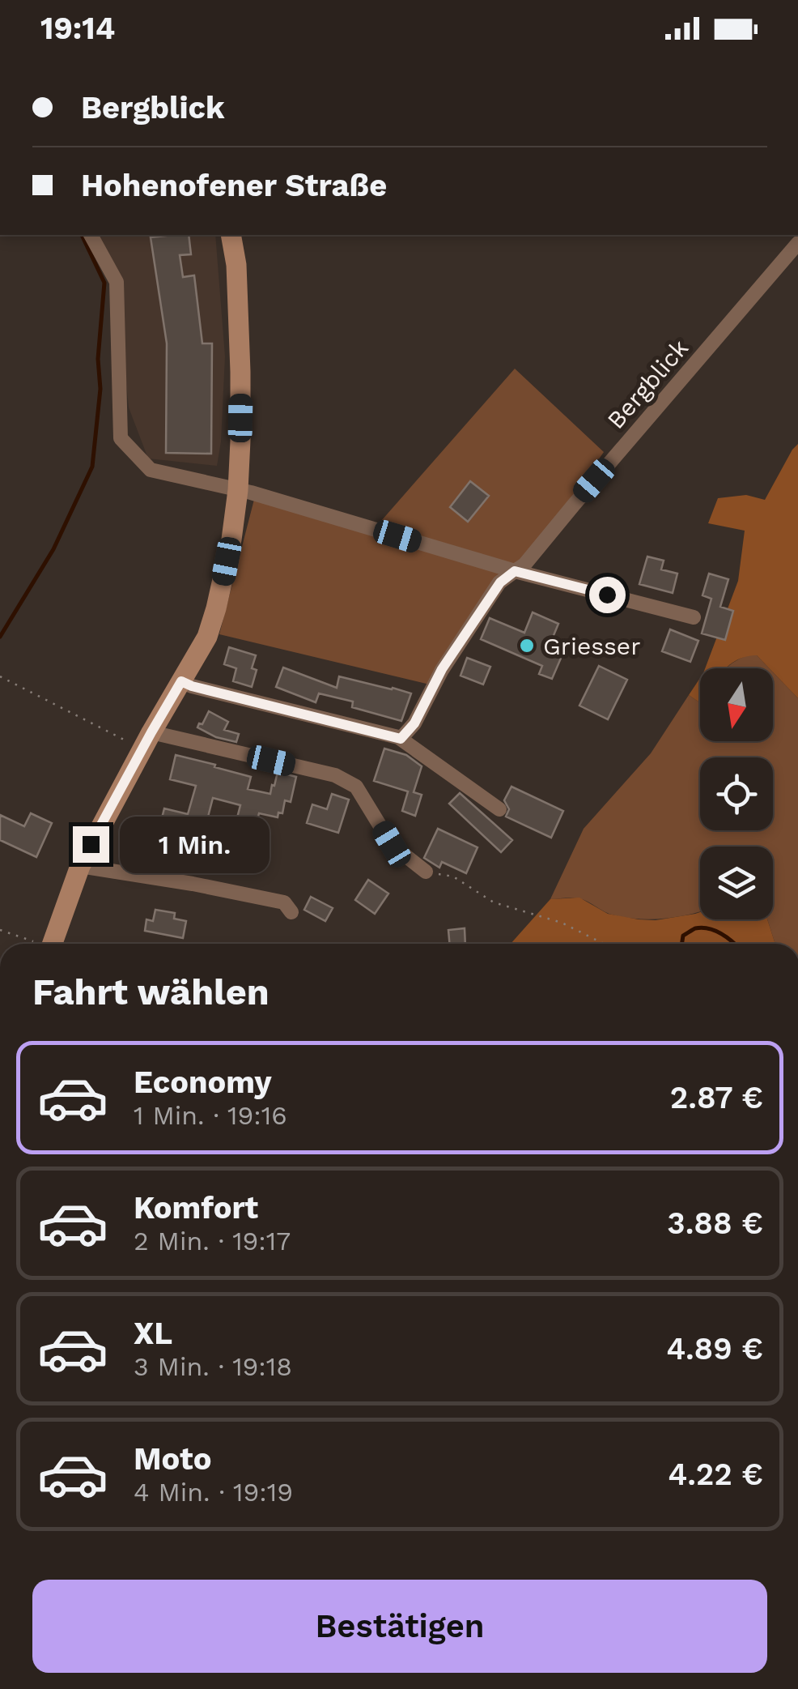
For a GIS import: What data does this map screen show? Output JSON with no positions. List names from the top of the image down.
{
  "streets": {
    "street": ["Bergblick"]
  },
  "places": ["Griesser"],
  "north": "bottom",
  "page": {
    "status": "19:14",
    "banner": ["Bergblick", "Hohenofener Straße"],
    "bubble": "1 Min.",
    "heading": "Fahrt wählen",
    "list": [
      {
        "name": "Economy",
        "note": "1 Min. · 19:16",
        "value": "2.87 €"
      },
      {
        "name": "Komfort",
        "note": "2 Min. · 19:17",
        "value": "3.88 €"
      },
      {
        "name": "XL",
        "note": "3 Min. · 19:18",
        "value": "4.89 €"
      },
      {
        "name": "Moto",
        "note": "4 Min. · 19:19",
        "value": "4.22 €"
      }
    ],
    "buttons": "Bestätigen"
  }
}
